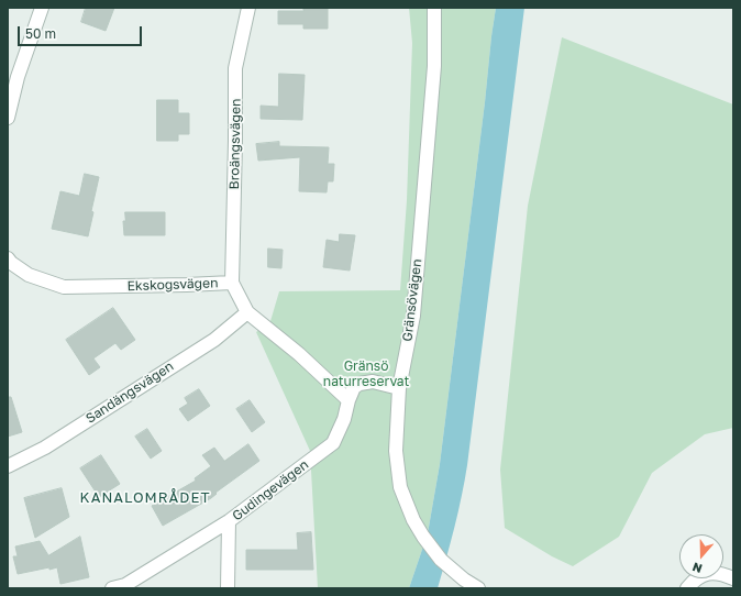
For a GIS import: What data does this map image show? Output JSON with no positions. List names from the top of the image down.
{
  "streets": {
    "street": [
      "Broängsvägen",
      "Ekskogsvägen",
      "Gränsövägen",
      "Sandängsvägen",
      "Gudingevägen"
    ]
  },
  "crossings": [
    ["Broängsvägen", "Ekskogsvägen"],
    ["Ekskogsvägen", "Sandängsvägen"],
    ["Ekskogsvägen", "Gudingevägen"],
    ["Gränsövägen", "Gudingevägen"]
  ],
  "districts": ["KANALOMRÅDET"],
  "parks": ["Gränsö naturreservat"],
  "scale_bar": "50 m",
  "north": "bottom"
}
